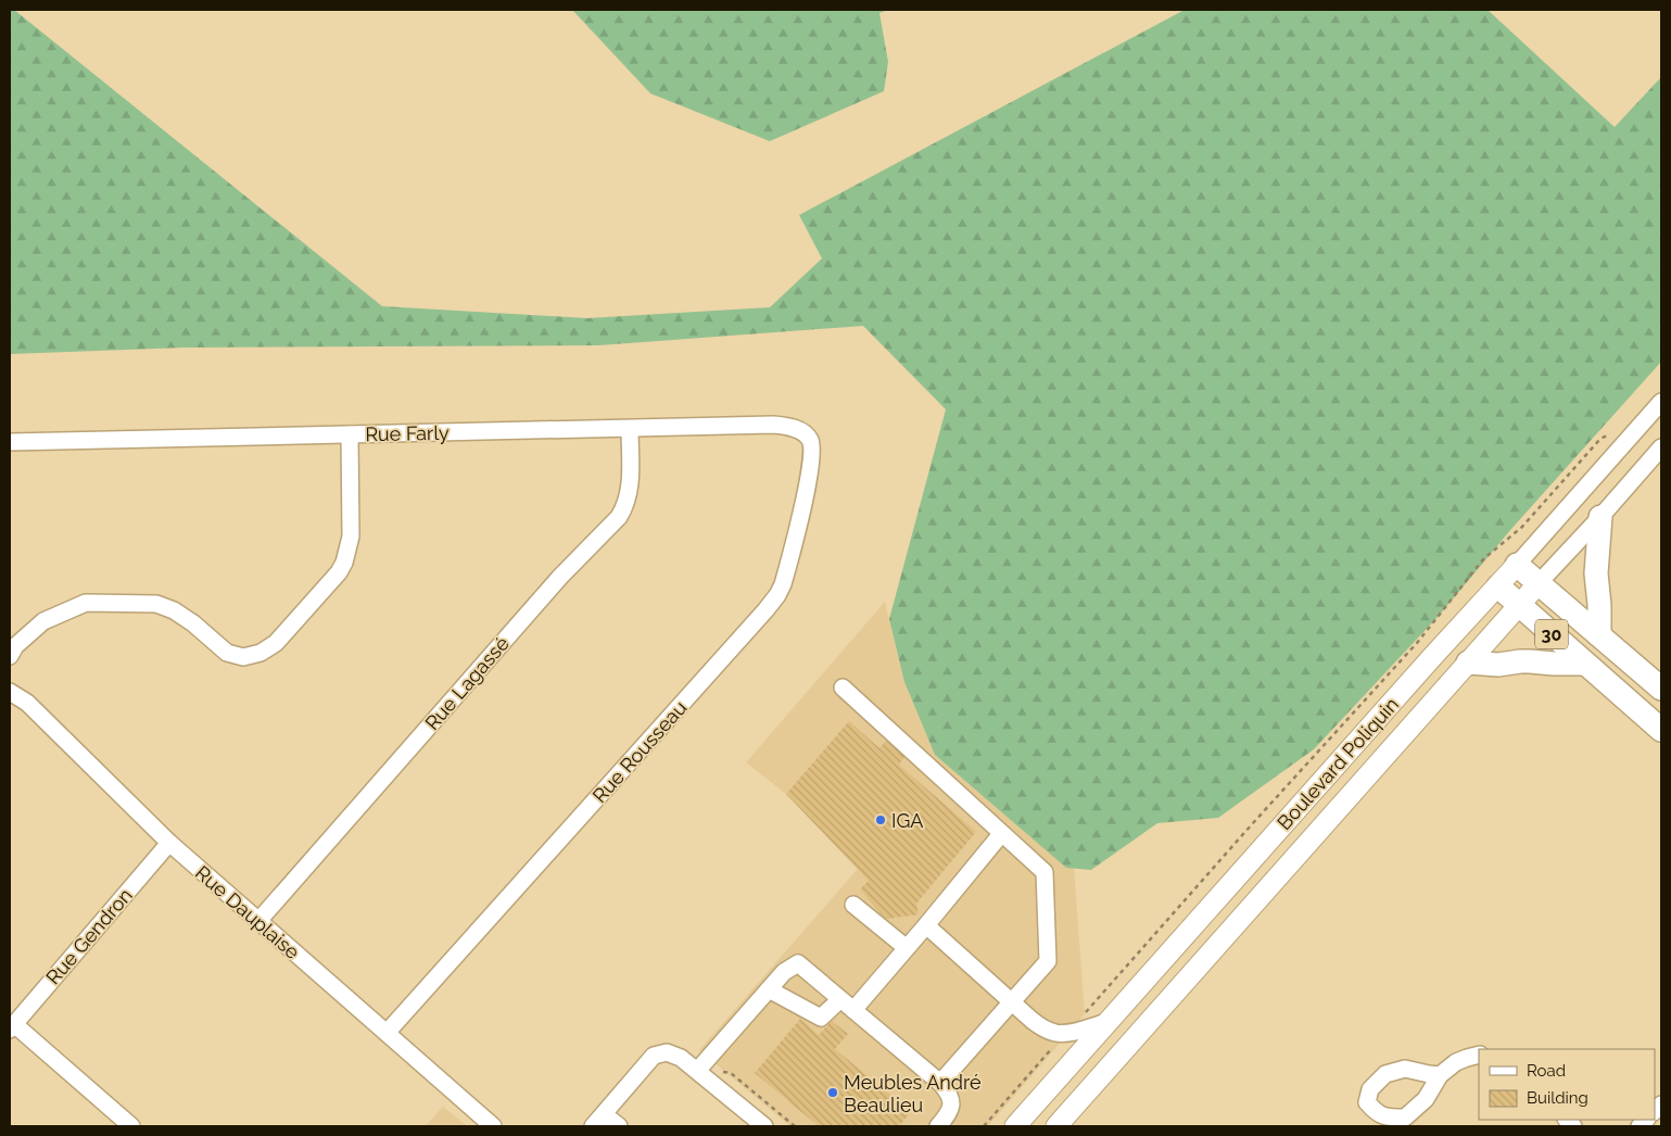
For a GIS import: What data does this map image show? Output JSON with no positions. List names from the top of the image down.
{
  "streets": {
    "highway": ["30"],
    "main road": ["Boulevard Poliquin"],
    "street": [
      "Rue Farly",
      "Rue Lagassé",
      "Rue Rousseau",
      "Rue Dauplaise",
      "Rue Gendron"
    ]
  },
  "crossings": [
    ["Rue Farly", "Rue Lagassé"],
    ["Rue Farly", "Rue Rousseau"],
    ["30", "Boulevard Poliquin"],
    ["Rue Lagassé", "Rue Dauplaise"],
    ["Rue Rousseau", "Rue Dauplaise"],
    ["Rue Dauplaise", "Rue Gendron"]
  ],
  "places": ["IGA", "Meubles André Beaulieu"],
  "legend": ["Road", "Building"]
}
